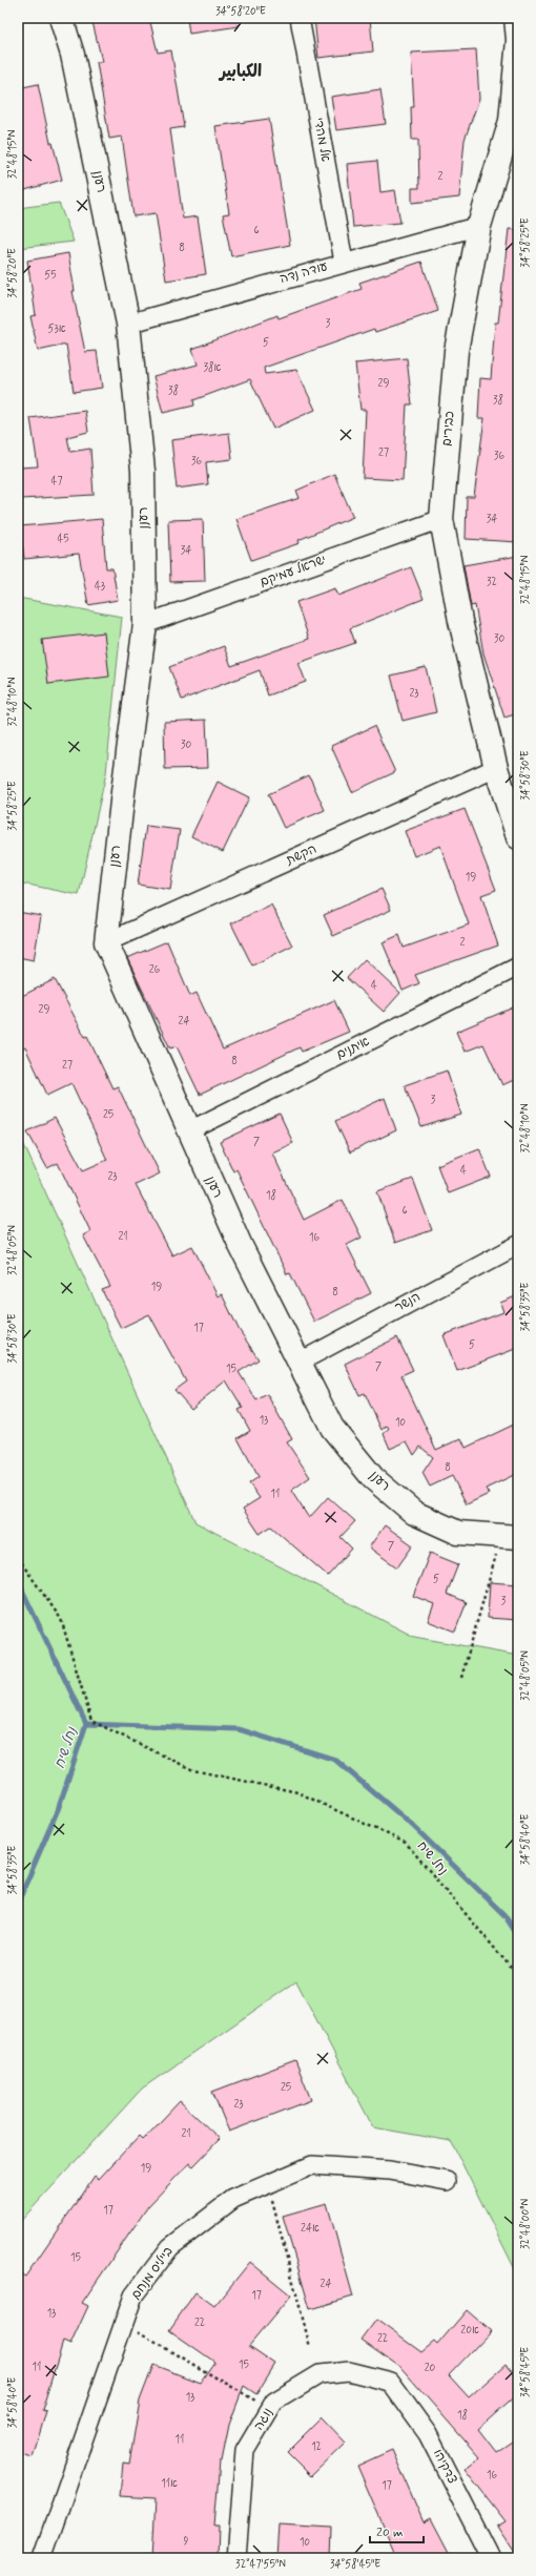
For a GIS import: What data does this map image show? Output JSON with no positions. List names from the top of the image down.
{
  "streets": {
    "street": [
      "אל מהדי",
      "רענן",
      "עודה נדה",
      "כבירים",
      "ישראל עמיקם",
      "הקשת",
      "איתנים",
      "הנשר",
      "בייליס מנחם",
      "נוגה",
      "צדקיהו"
    ],
    "path": ["נחל שיח"]
  },
  "crossings": [
    ["אל מהדי", "עודה נדה"],
    ["רענן", "עודה נדה"],
    ["רענן", "ישראל עמיקם"],
    ["רענן", "הקשת"],
    ["רענן", "איתנים"],
    ["רענן", "הנשר"],
    ["עודה נדה", "כבירים"],
    ["כבירים", "ישראל עמיקם"],
    ["כבירים", "הקשת"],
    ["נוגה", "צדקיהו"]
  ],
  "districts": ["الكبابير"],
  "water": ["נחל שיח"],
  "house_numbers": [
    "2",
    "6",
    "8",
    "55",
    "3",
    "53א",
    "5",
    "38א",
    "29",
    "38",
    "38",
    "27",
    "36",
    "36",
    "47",
    "34",
    "45",
    "34",
    "32",
    "43",
    "30",
    "23",
    "30",
    "19",
    "2",
    "26",
    "4",
    "29",
    "24",
    "8",
    "27",
    "3",
    "25",
    "7",
    "4",
    "23",
    "18",
    "6",
    "21",
    "16",
    "19",
    "8",
    "17",
    "5",
    "7",
    "15",
    "13",
    "10",
    "8",
    "11",
    "7",
    "5",
    "3",
    "25",
    "23",
    "21",
    "19",
    "17",
    "24א",
    "15",
    "24",
    "17",
    "13",
    "22",
    "20א",
    "22",
    "15",
    "11",
    "20",
    "13",
    "18",
    "11",
    "12",
    "16",
    "11א",
    "17",
    "9",
    "10"
  ],
  "scale_bar": "20 m",
  "coordinates": [
    "34°58'20\"E",
    "32°48'15\"N",
    "34°58'25\"E",
    "32°48'10\"N",
    "34°58'30\"E",
    "32°48'05\"N",
    "34°58'35\"E",
    "34°58'40\"E",
    "32°48'00\"N",
    "34°58'45\"E",
    "32°47'55\"N"
  ]
}
